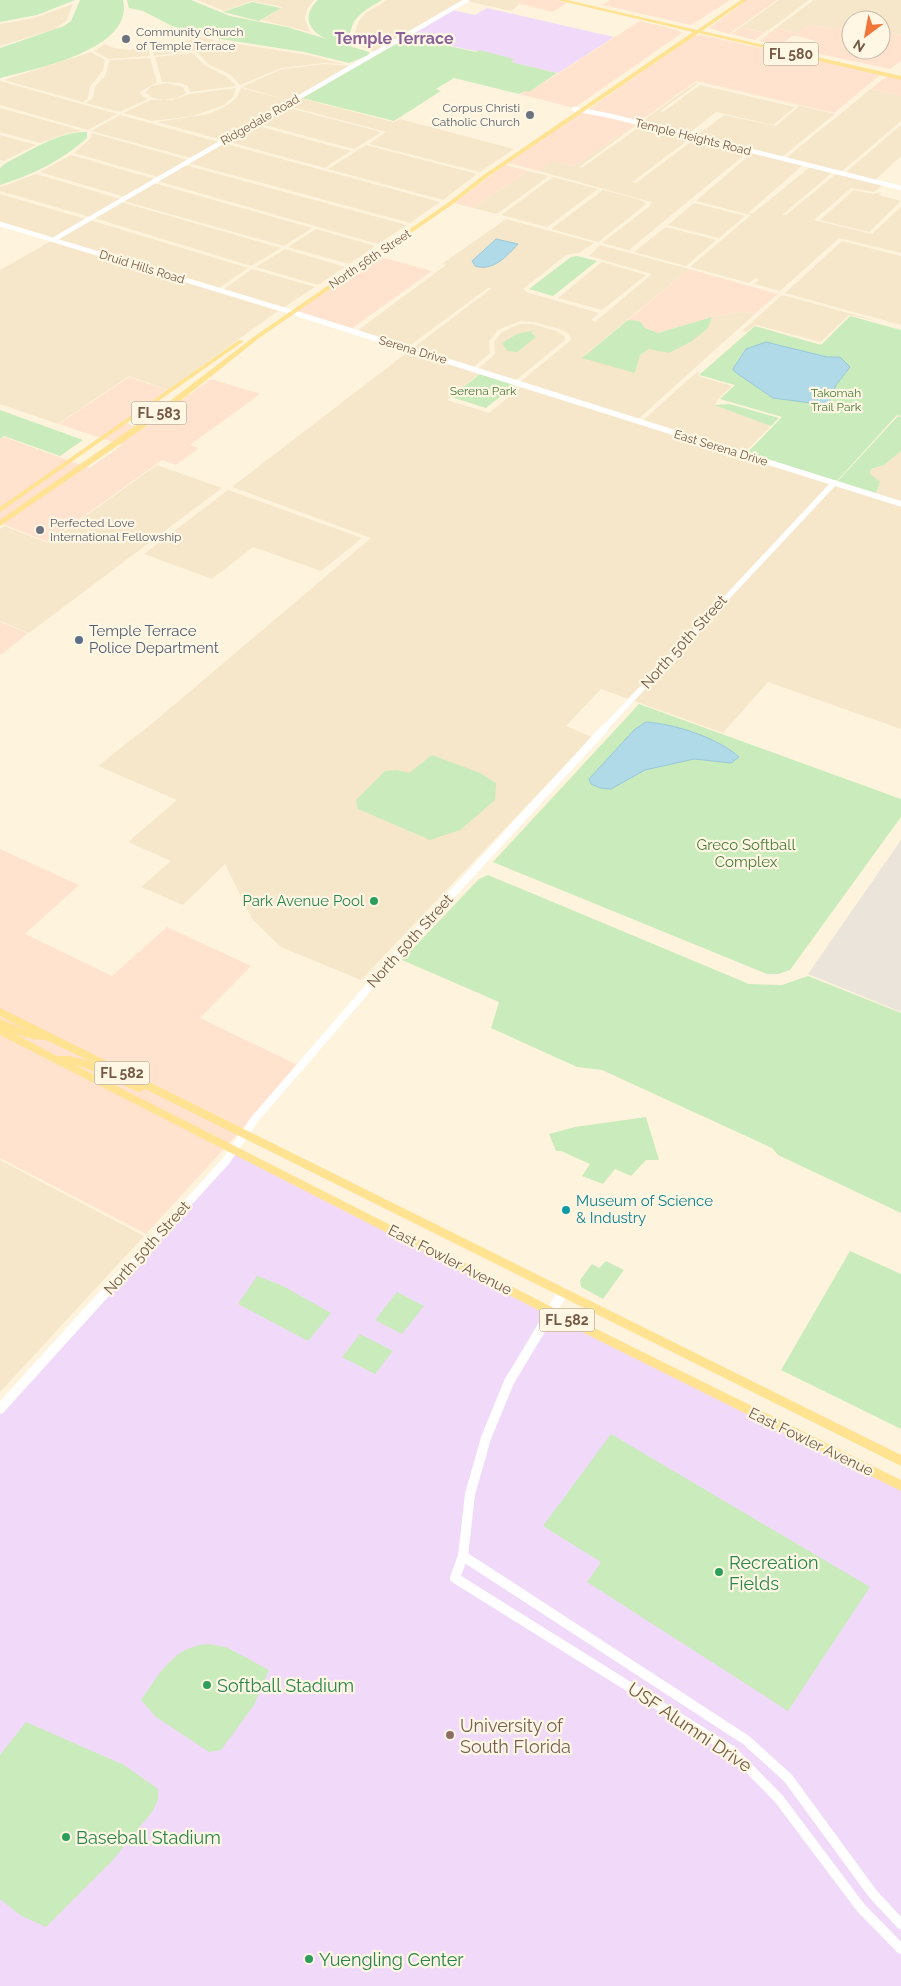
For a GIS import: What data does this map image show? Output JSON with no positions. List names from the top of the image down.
{
  "streets": {
    "main road": [
      "FL 580",
      "North 56th Street",
      "FL 583",
      "FL 582",
      "East Fowler Avenue"
    ],
    "street": [
      "Ridgedale Road",
      "Temple Heights Road",
      "Druid Hills Road",
      "Serena Drive",
      "East Serena Drive",
      "North 50th Street",
      "USF Alumni Drive"
    ]
  },
  "crossings": [
    ["FL 580", "North 56th Street"],
    ["Ridgedale Road", "Druid Hills Road"],
    ["Temple Heights Road", "North 56th Street"],
    ["North 56th Street", "Druid Hills Road"],
    ["North 56th Street", "Serena Drive"],
    ["Druid Hills Road", "Serena Drive"],
    ["Serena Drive", "East Serena Drive"],
    ["East Serena Drive", "North 50th Street"],
    ["North 50th Street", "East Fowler Avenue"]
  ],
  "districts": ["Temple Terrace"],
  "parks": ["Serena Park", "Takomah Trail Park", "Greco Softball Complex"],
  "places": [
    "Community Church of Temple Terrace",
    "Corpus Christi Catholic Church",
    "Perfected Love International Fellowship",
    "Temple Terrace Police Department",
    "Park Avenue Pool",
    "Museum of Science & Industry",
    "Recreation Fields",
    "Softball Stadium",
    "University of South Florida",
    "Baseball Stadium",
    "Yuengling Center"
  ],
  "north": "bottom left"
}
